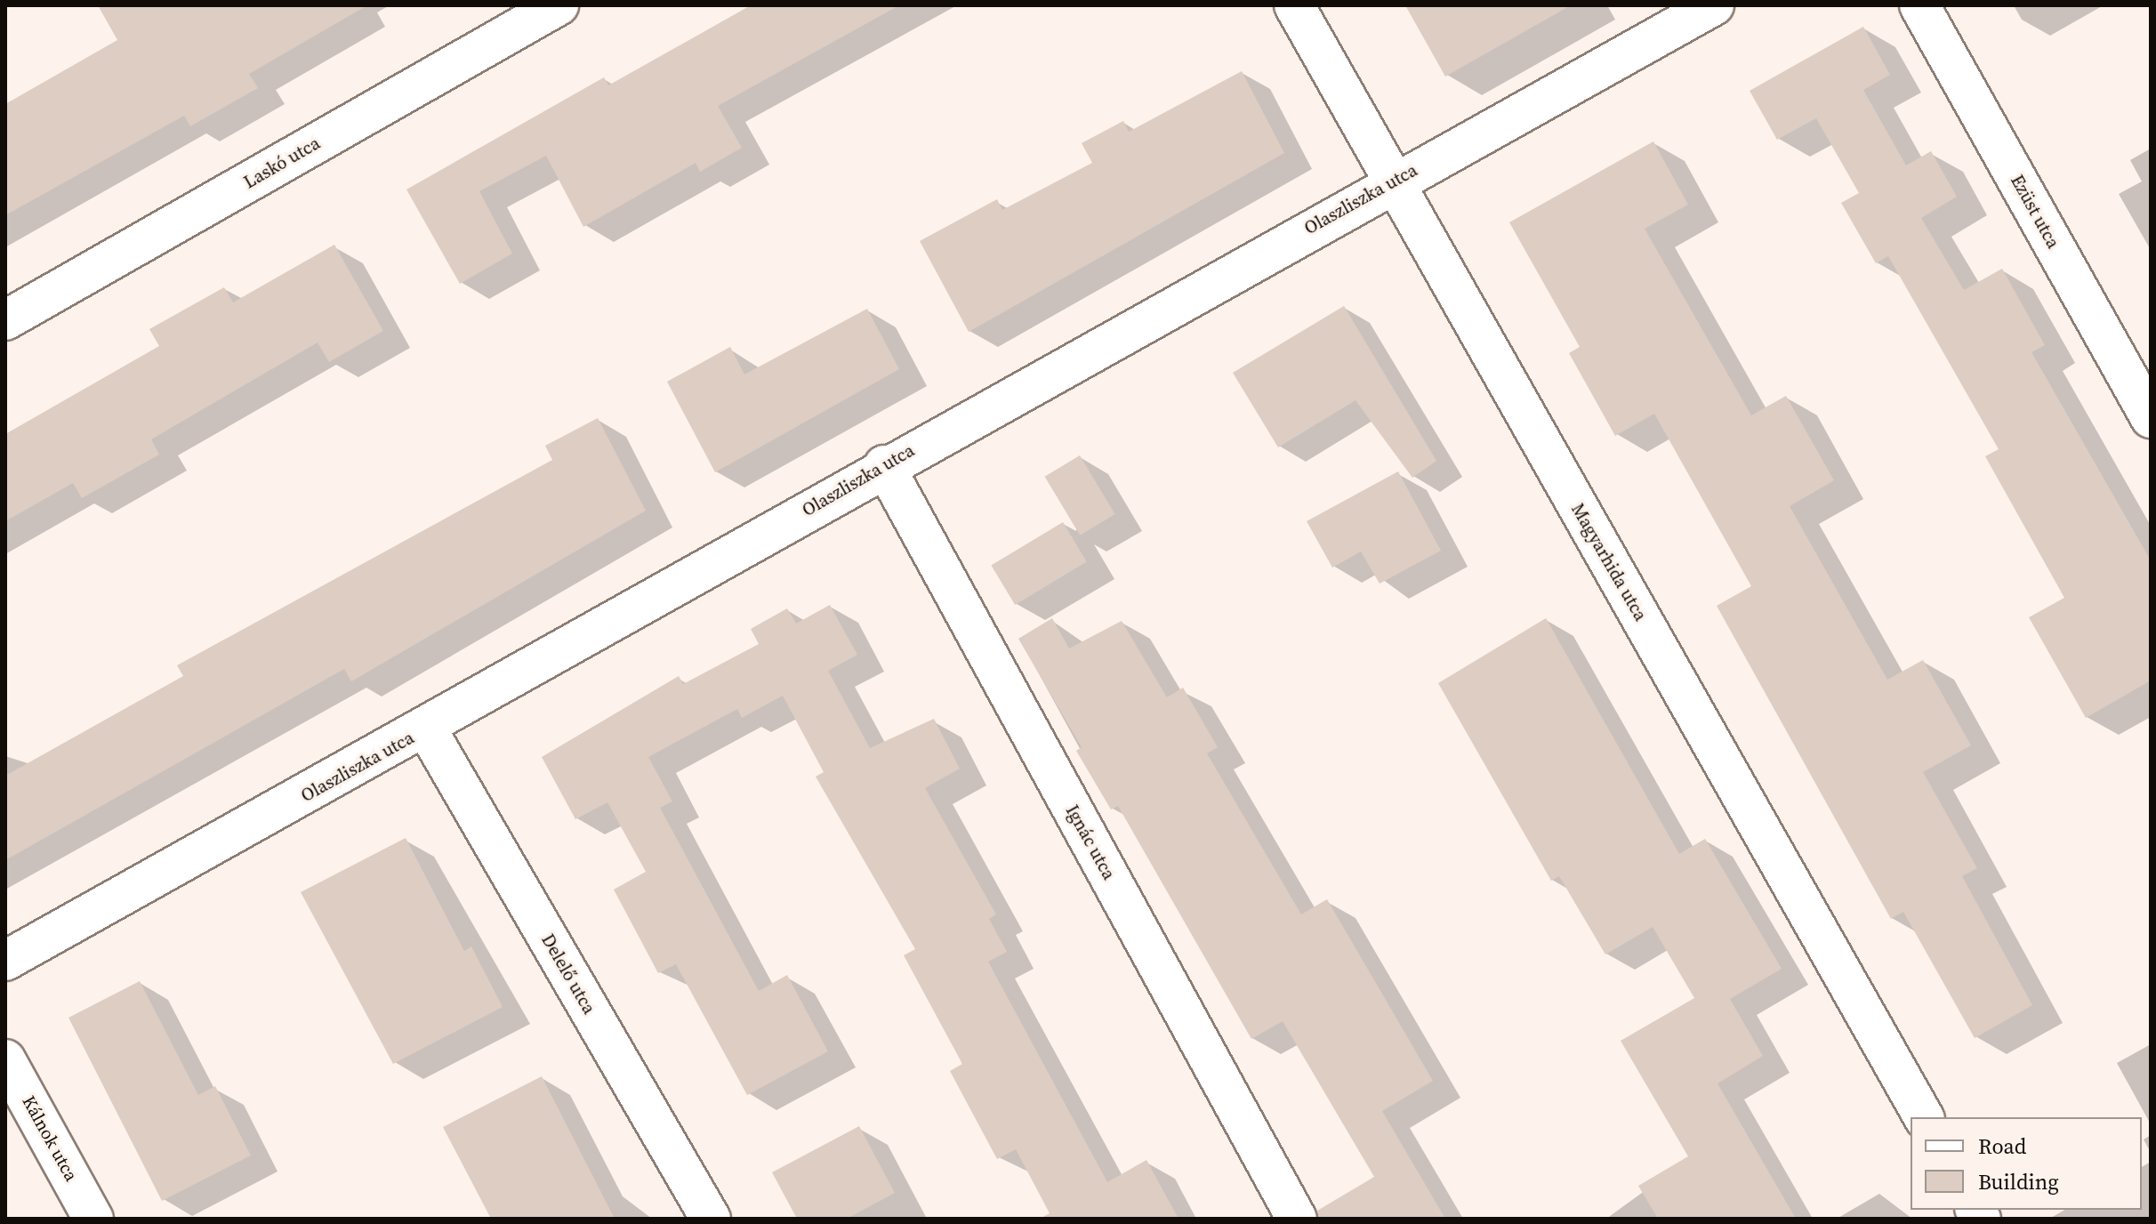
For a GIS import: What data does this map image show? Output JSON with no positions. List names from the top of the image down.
{
  "streets": {
    "street": [
      "Laskó utca",
      "Olaszliszka utca",
      "Ezüst utca",
      "Magyarhida utca",
      "Ignác utca",
      "Delelő utca",
      "Kálnok utca"
    ]
  },
  "crossings": [
    ["Olaszliszka utca", "Magyarhida utca"],
    ["Olaszliszka utca", "Ignác utca"],
    ["Olaszliszka utca", "Delelő utca"]
  ],
  "legend": ["Road", "Building"]
}
